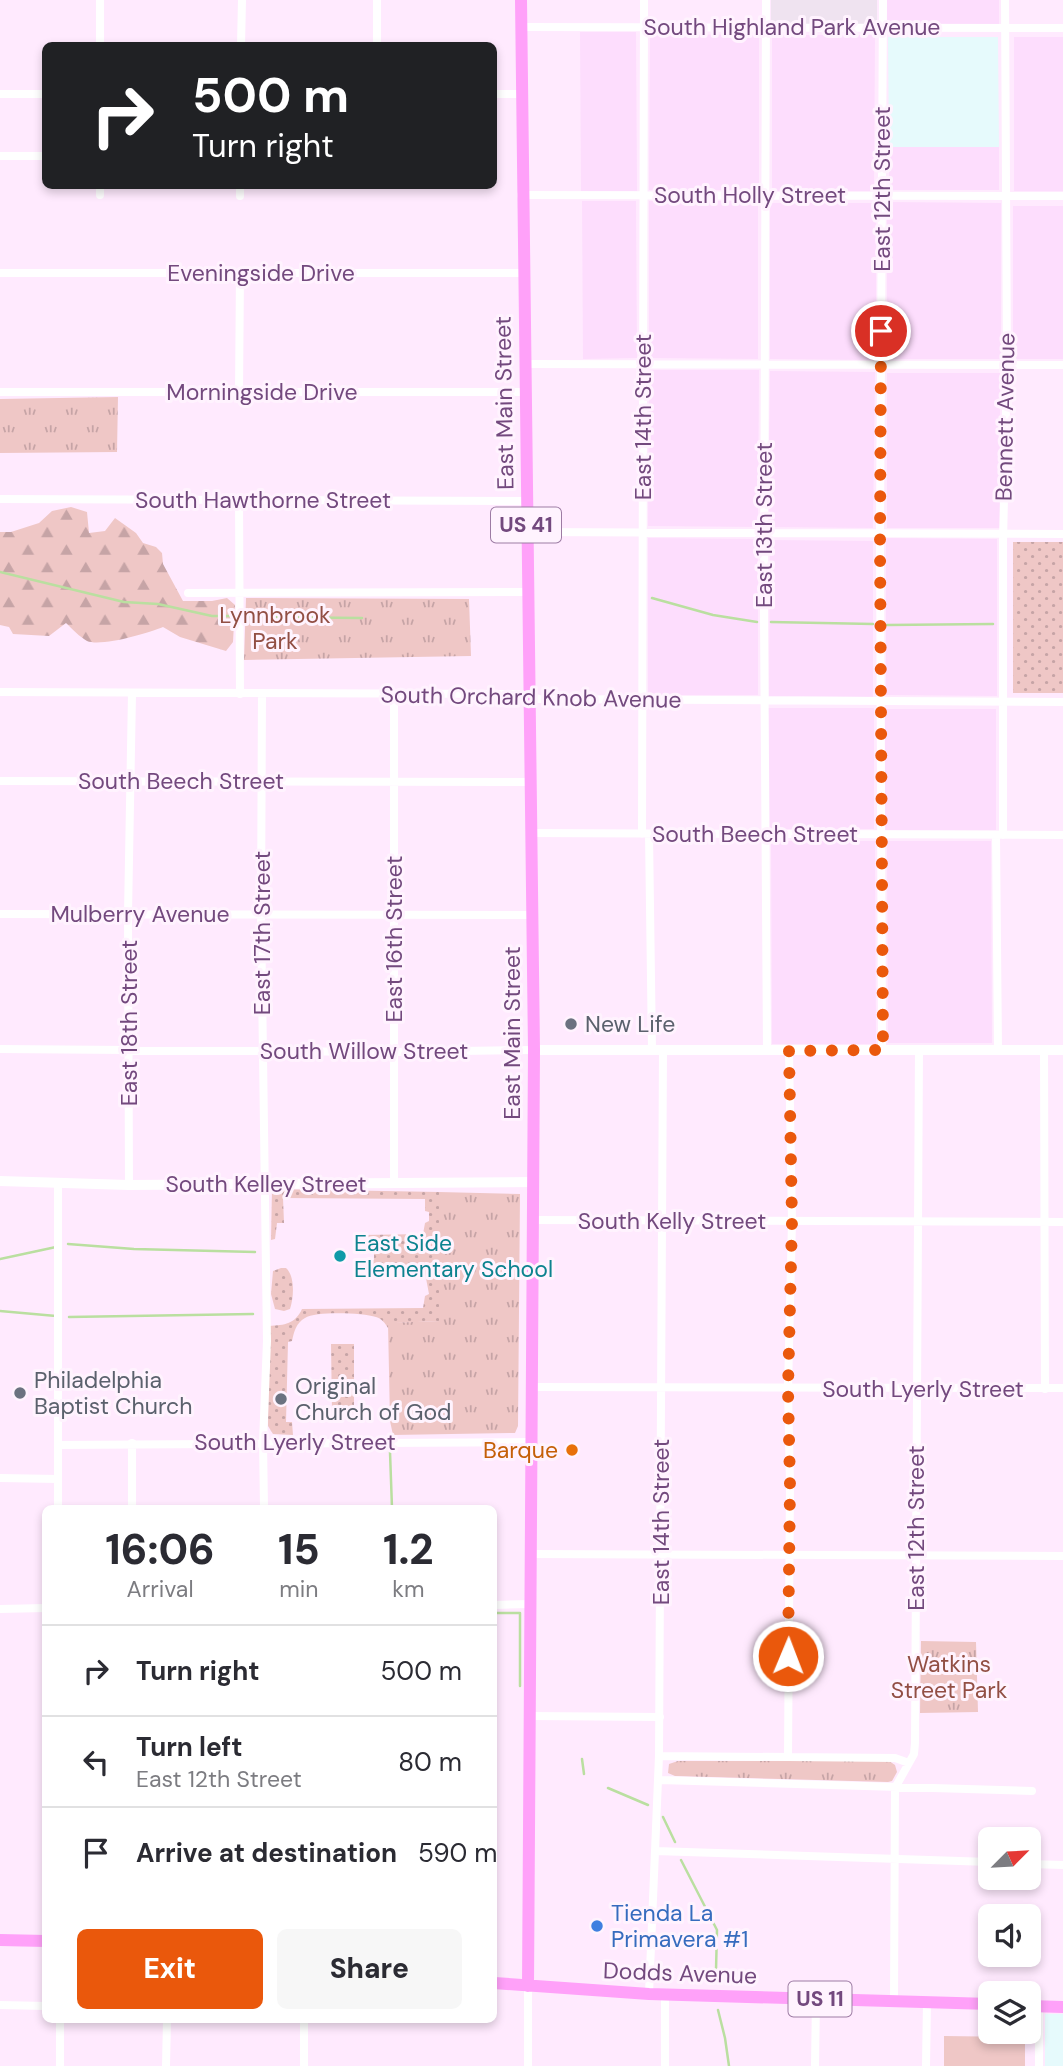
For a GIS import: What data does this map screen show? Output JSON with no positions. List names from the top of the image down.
{
  "streets": {
    "main road": [
      "East Main Street",
      "US 41",
      "South Willow Street",
      "South Kelley Street",
      "Dodds Avenue",
      "US 11"
    ],
    "street": [
      "South Highland Park Avenue",
      "East 12th Street",
      "South Holly Street",
      "Eveningside Drive",
      "Morningside Drive",
      "East 14th Street",
      "Bennett Avenue",
      "South Hawthorne Street",
      "East 13th Street",
      "South Orchard Knob Avenue",
      "South Beech Street",
      "Mulberry Avenue",
      "East 17th Street",
      "East 16th Street",
      "East 18th Street",
      "South Kelly Street",
      "South Lyerly Street"
    ]
  },
  "crossings": [
    ["South Highland Park Avenue", "East 12th Street"],
    ["South Highland Park Avenue", "East Main Street"],
    ["South Highland Park Avenue", "East 14th Street"],
    ["South Highland Park Avenue", "Bennett Avenue"],
    ["South Highland Park Avenue", "East 13th Street"],
    ["East 12th Street", "South Holly Street"],
    ["East 12th Street", "South Orchard Knob Avenue"],
    ["East 12th Street", "South Beech Street"],
    ["East 12th Street", "South Willow Street"],
    ["East 12th Street", "South Kelly Street"],
    ["East 12th Street", "South Lyerly Street"],
    ["East 12th Street", "Dodds Avenue"],
    ["South Holly Street", "East Main Street"],
    ["South Holly Street", "East 14th Street"],
    ["South Holly Street", "Bennett Avenue"],
    ["South Holly Street", "East 13th Street"],
    ["Eveningside Drive", "East Main Street"],
    ["Morningside Drive", "East Main Street"],
    ["East Main Street", "South Hawthorne Street"],
    ["East Main Street", "South Orchard Knob Avenue"],
    ["East Main Street", "South Beech Street"],
    ["East Main Street", "Mulberry Avenue"],
    ["East Main Street", "South Willow Street"],
    ["East Main Street", "South Kelley Street"],
    ["East Main Street", "South Kelly Street"],
    ["East Main Street", "South Lyerly Street"],
    ["East Main Street", "Dodds Avenue"],
    ["East 14th Street", "South Orchard Knob Avenue"],
    ["East 14th Street", "South Beech Street"],
    ["East 14th Street", "South Willow Street"],
    ["East 14th Street", "South Kelly Street"],
    ["East 14th Street", "South Lyerly Street"],
    ["East 14th Street", "Dodds Avenue"],
    ["Bennett Avenue", "South Orchard Knob Avenue"],
    ["Bennett Avenue", "South Beech Street"],
    ["Bennett Avenue", "South Willow Street"],
    ["East 13th Street", "South Orchard Knob Avenue"],
    ["East 13th Street", "South Beech Street"],
    ["East 13th Street", "South Willow Street"],
    ["South Orchard Knob Avenue", "East 17th Street"],
    ["South Orchard Knob Avenue", "East 16th Street"],
    ["South Orchard Knob Avenue", "East 18th Street"],
    ["South Beech Street", "East 17th Street"],
    ["South Beech Street", "East 16th Street"],
    ["South Beech Street", "East 18th Street"],
    ["Mulberry Avenue", "East 17th Street"],
    ["Mulberry Avenue", "East 16th Street"],
    ["Mulberry Avenue", "East 18th Street"],
    ["East 17th Street", "South Willow Street"],
    ["East 17th Street", "South Kelley Street"],
    ["East 17th Street", "South Lyerly Street"],
    ["East 16th Street", "South Willow Street"],
    ["East 16th Street", "South Kelley Street"],
    ["East 18th Street", "South Willow Street"],
    ["East 18th Street", "South Kelley Street"]
  ],
  "parks": ["Lynnbrook Park", "Watkins Street Park"],
  "places": [
    "New Life",
    "East Side Elementary School",
    "Philadelphia Baptist Church",
    "Original Church of God",
    "Barque",
    "Tienda La Primavera #1"
  ],
  "north": "top right",
  "page": {
    "turn": ["500 m", "Turn right"],
    "eta": [
      "16:06",
      "Arrival",
      "15",
      "min",
      "1.2",
      "km"
    ],
    "list": [
      {
        "name": "Turn right",
        "value": "500 m"
      },
      {
        "name": "Turn left",
        "note": "East 12th Street",
        "value": "80 m"
      },
      {
        "name": "Arrive at destination",
        "value": "590 m"
      }
    ],
    "buttons": ["Exit", "Share"]
  }
}
